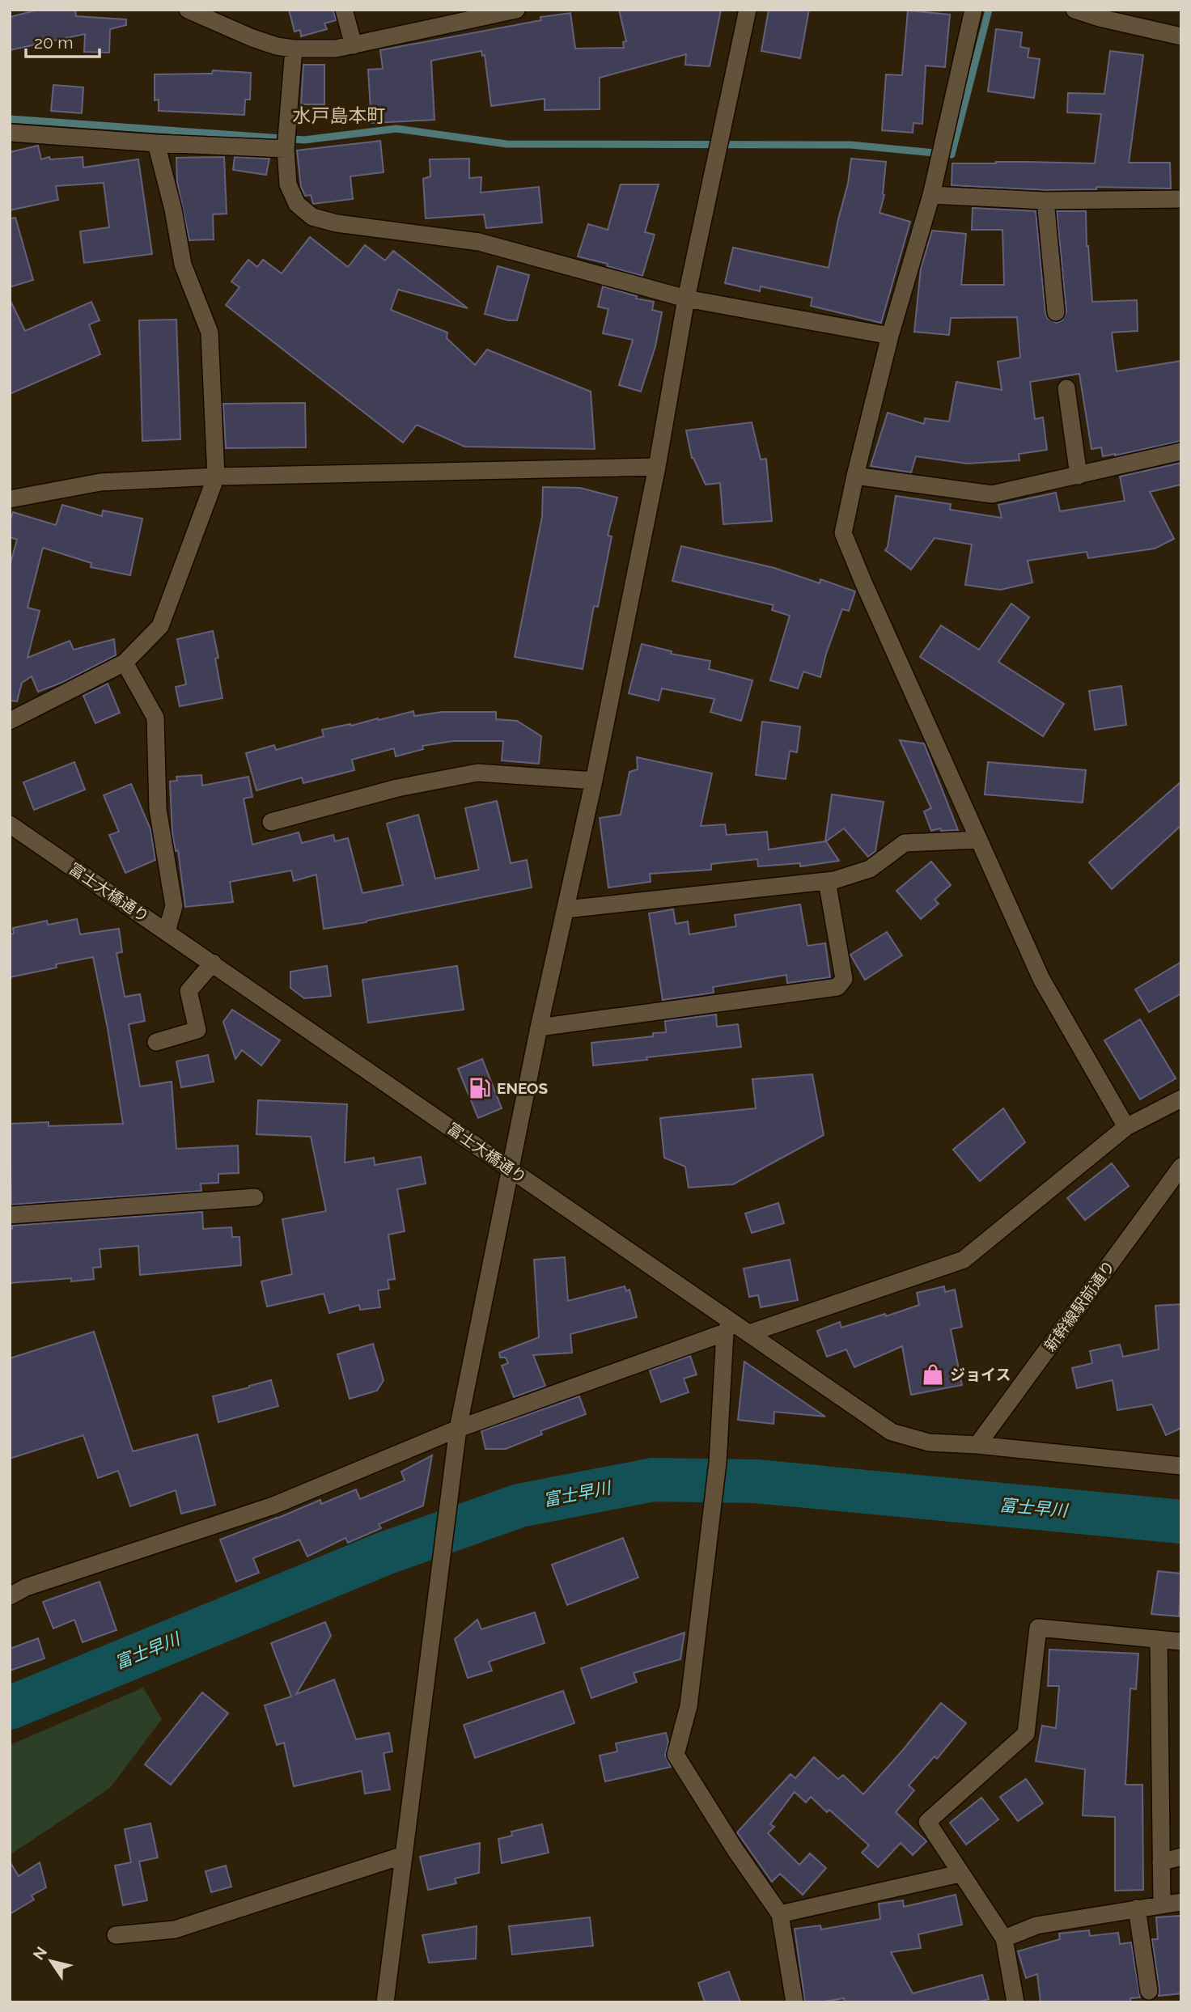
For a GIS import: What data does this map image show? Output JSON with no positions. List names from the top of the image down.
{
  "streets": {
    "street": ["富士大橋通り", "新幹線駅前通り"]
  },
  "crossings": [
    ["富士大橋通り", "新幹線駅前通り"]
  ],
  "districts": ["水戸島本町"],
  "water": ["富士早川"],
  "places": {
    "fuel station": ["ENEOS"],
    "shop": ["ジョイス"]
  },
  "scale_bar": "20 m",
  "north": "top left"
}
